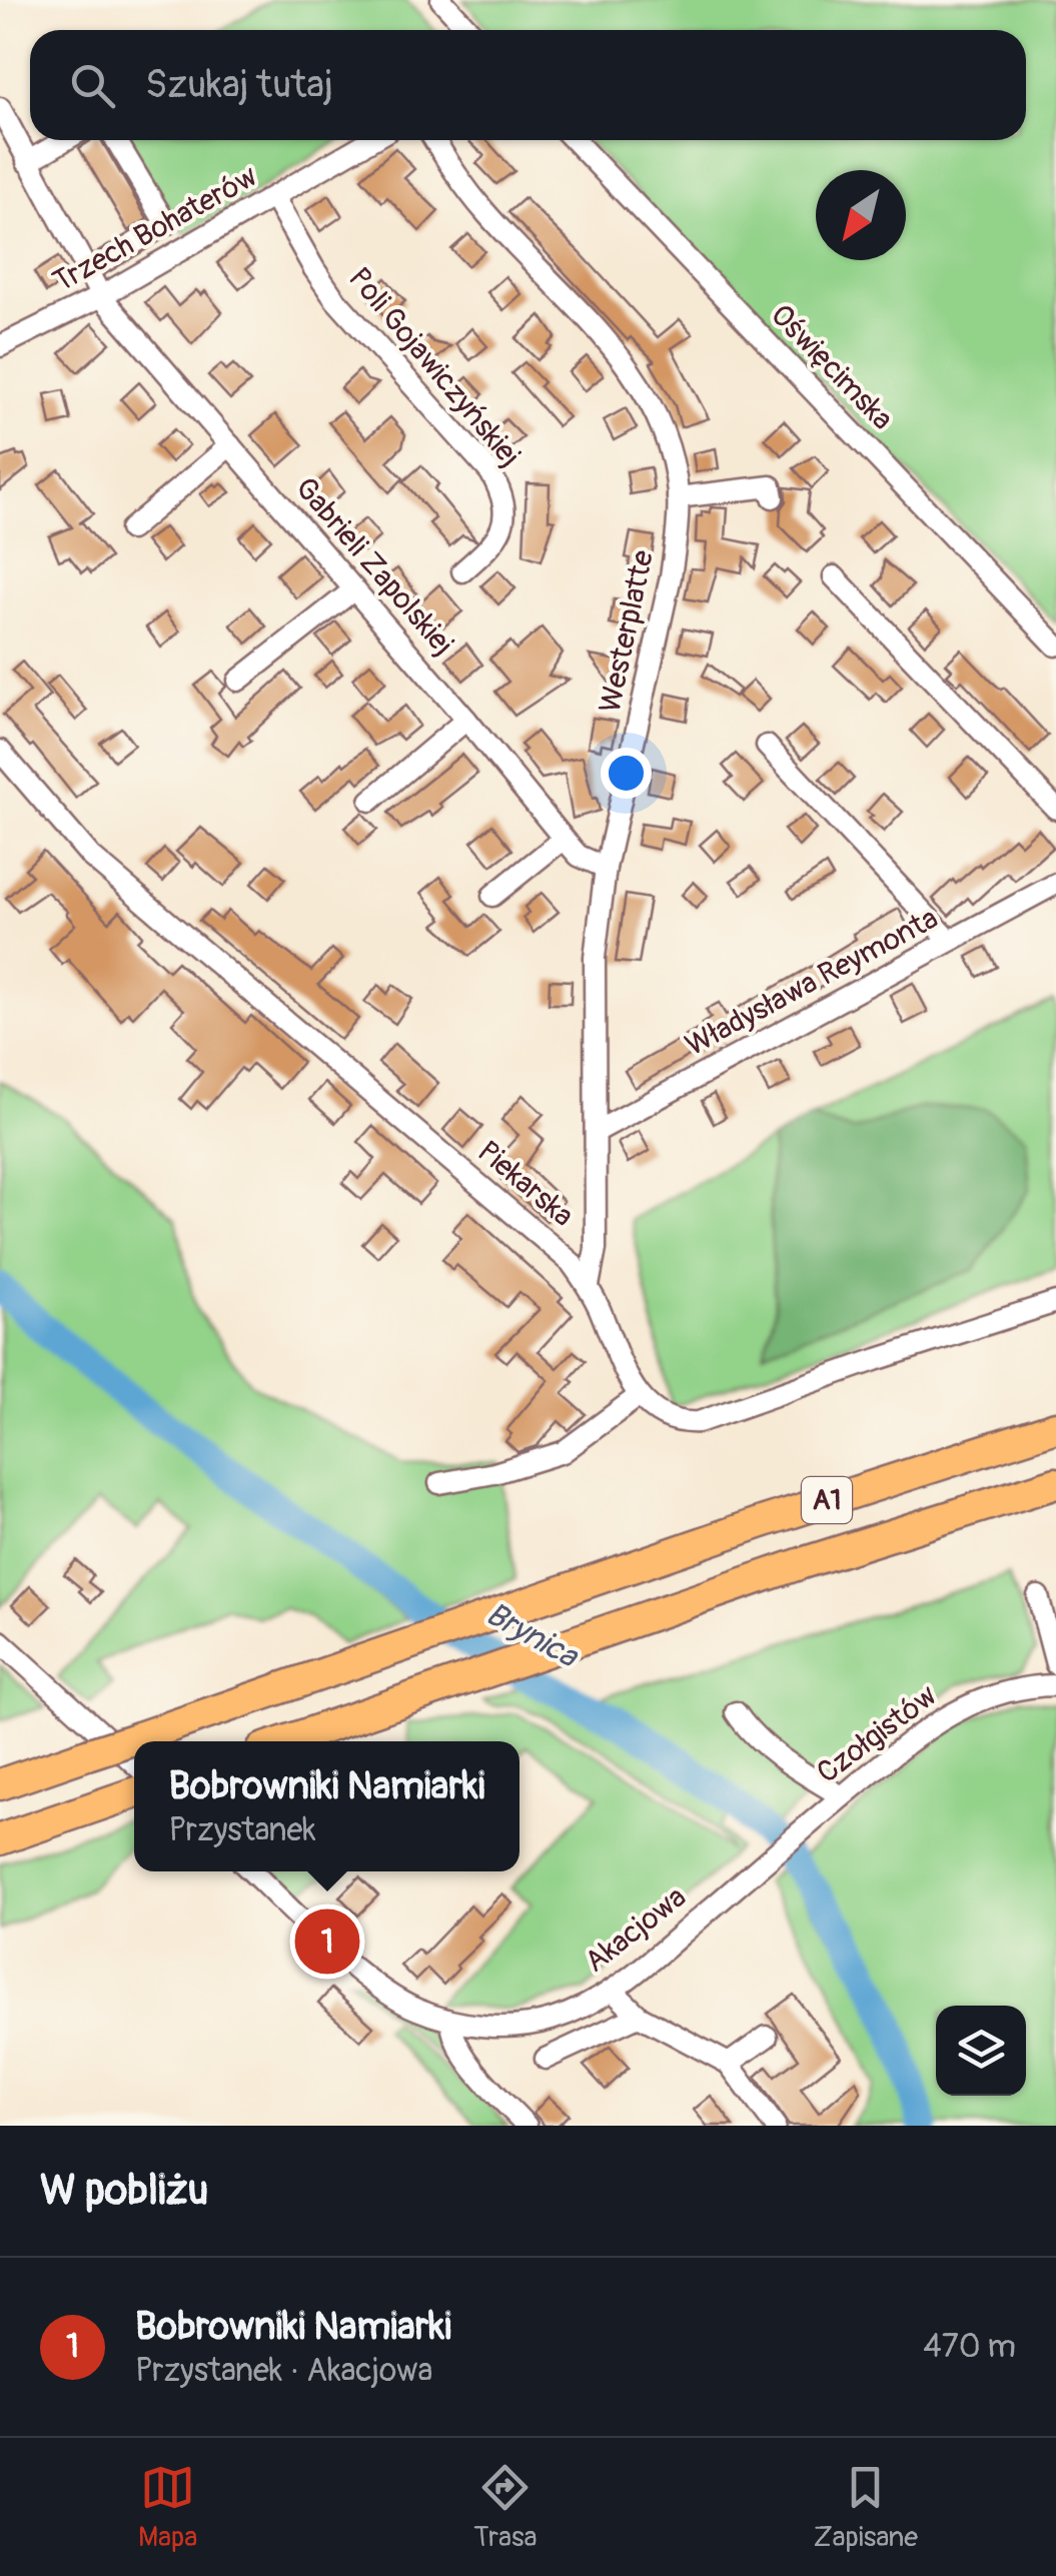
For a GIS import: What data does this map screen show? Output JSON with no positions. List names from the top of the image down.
{
  "streets": {
    "highway": ["A1"],
    "street": [
      "Trzech Bohaterów",
      "Poli Gojawiczyńskiej",
      "Oświęcimska",
      "Gabrieli Zapolskiej",
      "Westerplatte",
      "Władysława Reymonta",
      "Piekarska",
      "Czołgistów",
      "Akacjowa"
    ]
  },
  "crossings": [
    ["Trzech Bohaterów", "Poli Gojawiczyńskiej"],
    ["Trzech Bohaterów", "Gabrieli Zapolskiej"],
    ["Gabrieli Zapolskiej", "Westerplatte"],
    ["Westerplatte", "Władysława Reymonta"],
    ["Westerplatte", "Piekarska"],
    ["Czołgistów", "Akacjowa"]
  ],
  "water": ["Brynica"],
  "north": "bottom left",
  "page": {
    "search": "Szukaj tutaj",
    "popup": ["Bobrowniki Namiarki", "Przystanek"],
    "pins": "1",
    "heading": "W pobliżu",
    "list": [
      {
        "mark": "1",
        "name": "Bobrowniki Namiarki",
        "note": "Przystanek · Akacjowa",
        "value": "470 m"
      }
    ],
    "nav": ["Mapa", "Trasa", "Zapisane"]
  }
}
